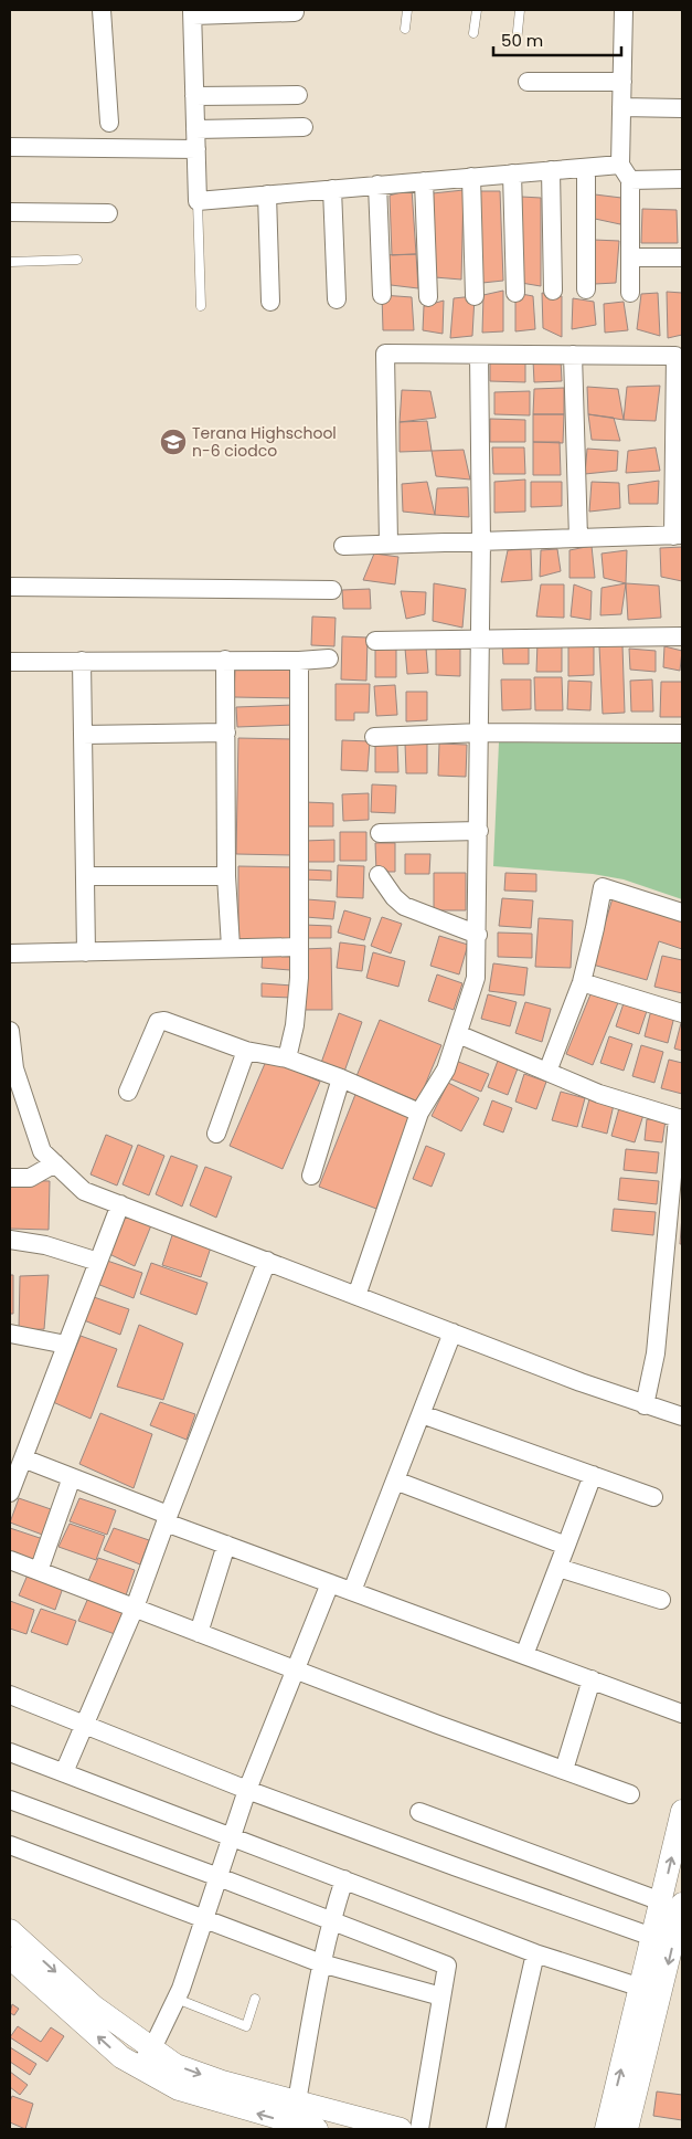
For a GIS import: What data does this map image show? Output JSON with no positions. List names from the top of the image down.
{
  "places": {
    "school or university": ["Terana Highschool n-6 ciodco"]
  },
  "scale_bar": "50 m"
}
